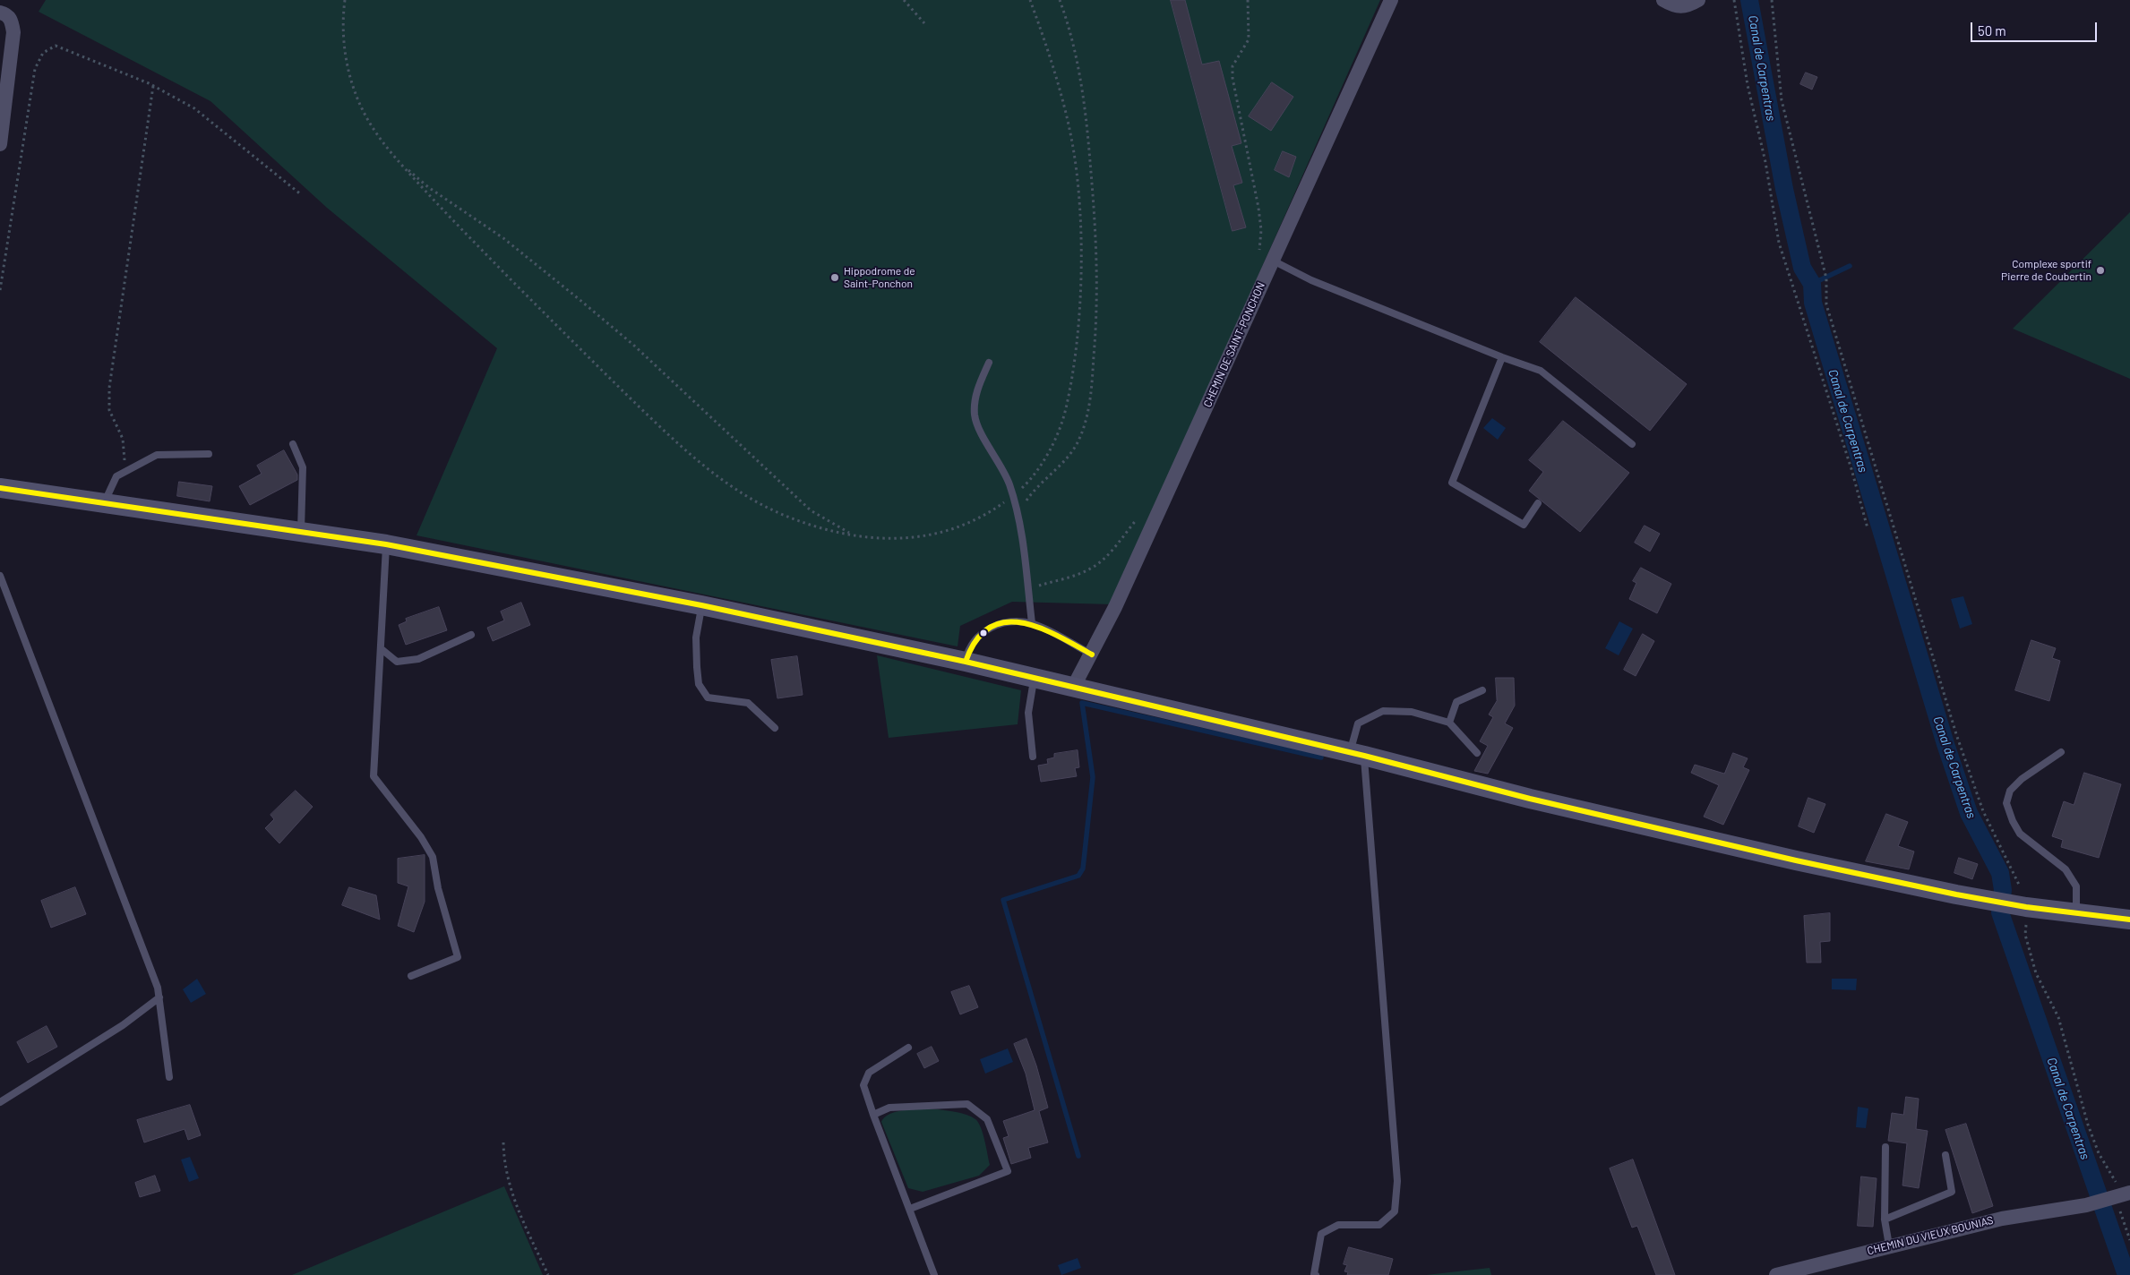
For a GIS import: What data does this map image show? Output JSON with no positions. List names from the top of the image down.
{
  "streets": {
    "street": ["CHEMIN DE SAINT-PONCHON", "CHEMIN DU VIEUX BOUNIAS"]
  },
  "water": ["Canal de Carpentras"],
  "places": ["Complexe sportif Pierre de Coubertin", "Hippodrome de Saint-Ponchon"],
  "scale_bar": "50 m"
}
